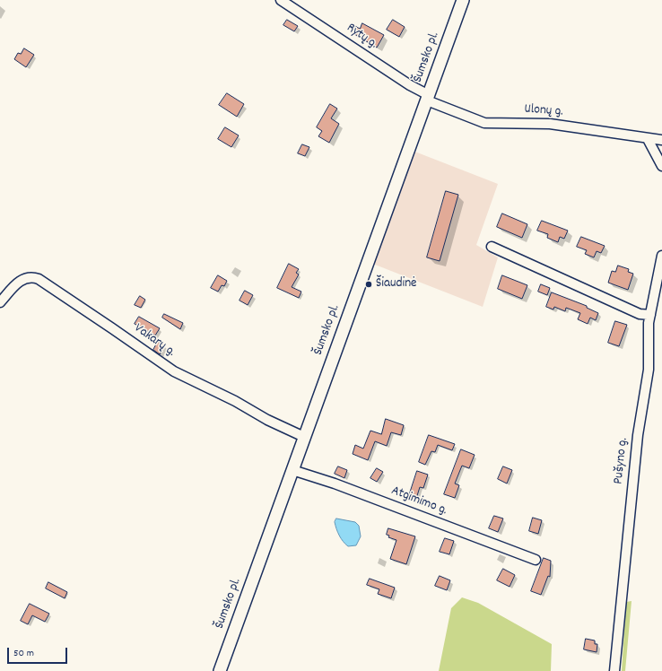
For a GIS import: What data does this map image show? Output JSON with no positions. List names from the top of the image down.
{
  "streets": {
    "main road": ["Šumsko pl."],
    "street": [
      "Rytų g.",
      "Ulonų g.",
      "Vakarų g.",
      "Pušyno g.",
      "Atgimimo g."
    ]
  },
  "crossings": [
    ["Rytų g.", "Šumsko pl."],
    ["Rytų g.", "Ulonų g."],
    ["Šumsko pl.", "Ulonų g."],
    ["Šumsko pl.", "Vakarų g."],
    ["Šumsko pl.", "Atgimimo g."]
  ],
  "places": ["Šiaudinė"],
  "scale_bar": "50 m"
}
